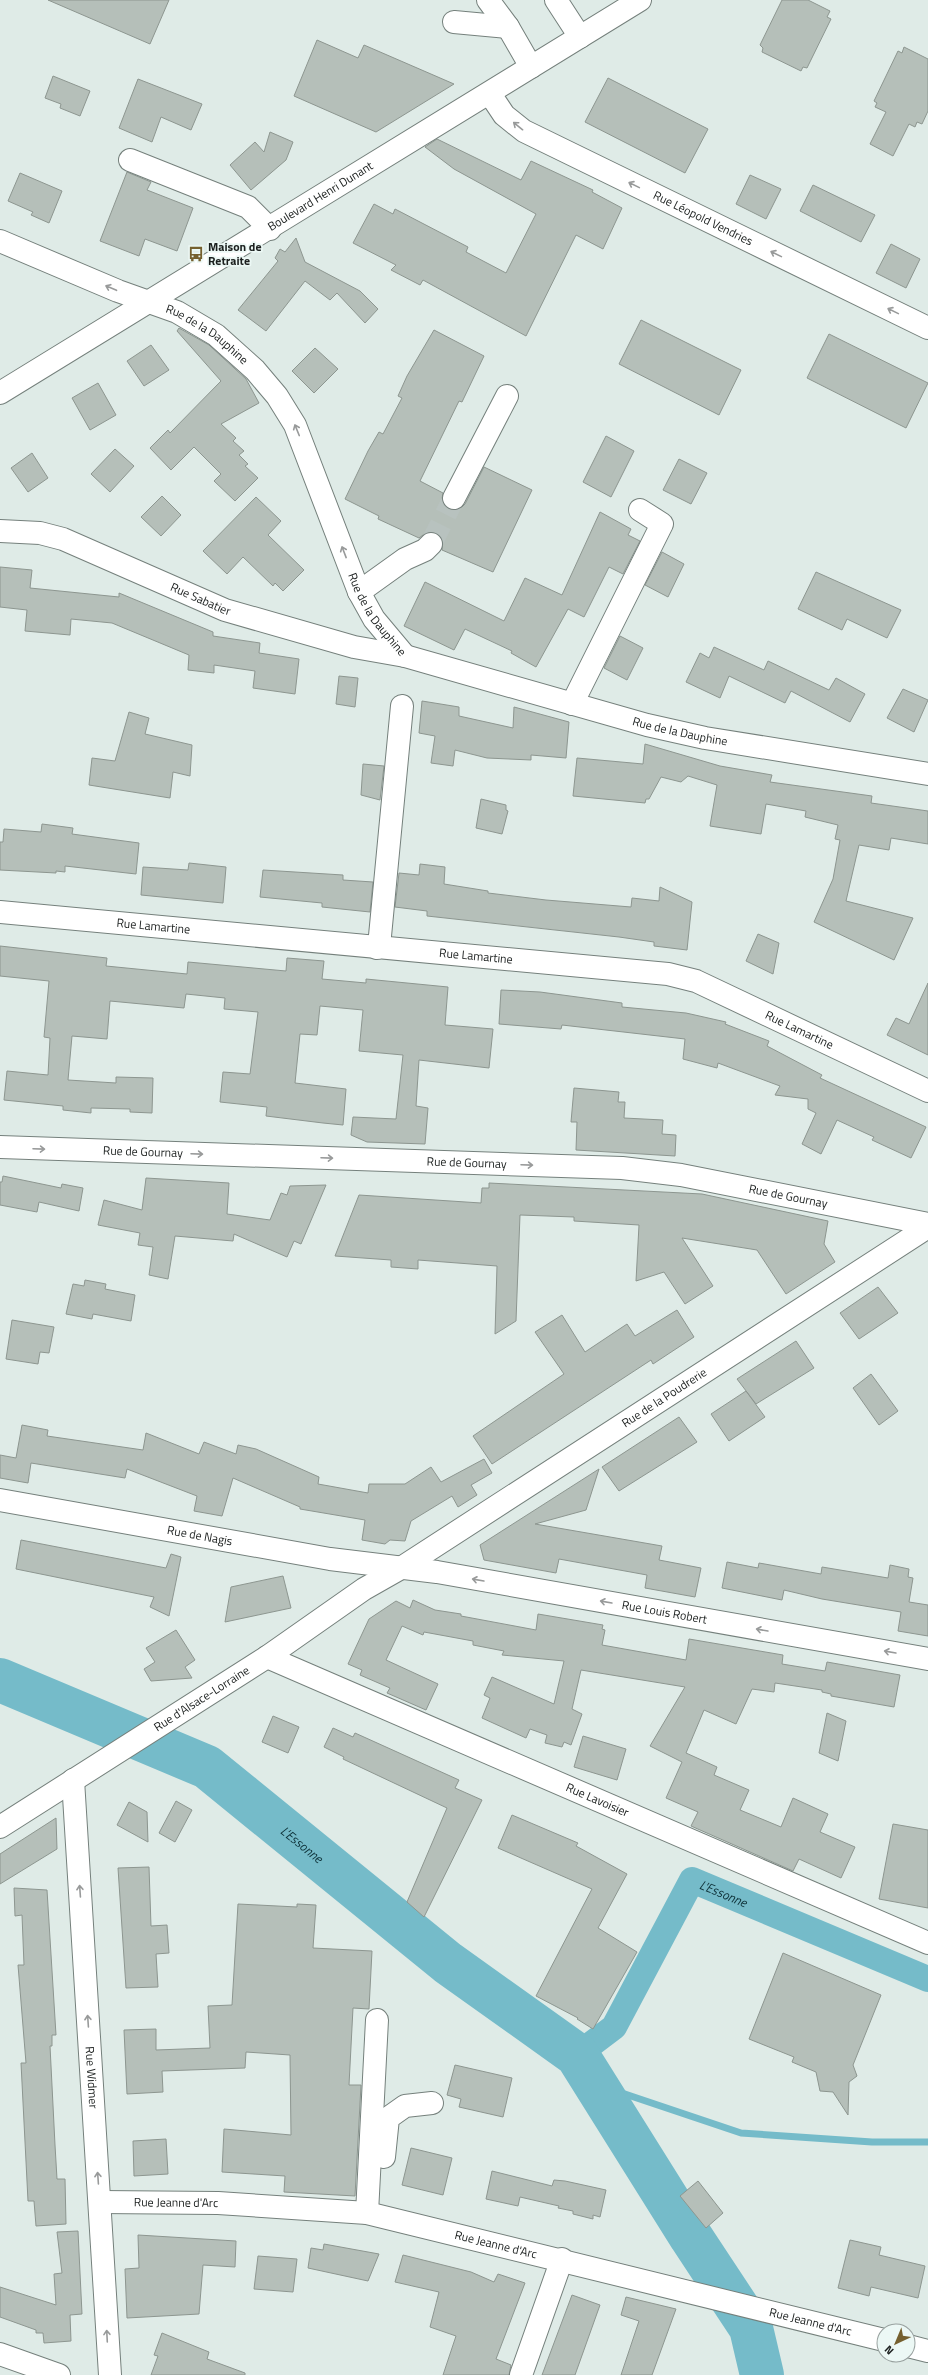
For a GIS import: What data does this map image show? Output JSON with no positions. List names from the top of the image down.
{
  "streets": {
    "street": [
      "Boulevard Henri Dunant",
      "Rue Léopold Vendries",
      "Rue de la Dauphine",
      "Rue Sabatier",
      "Rue Lamartine",
      "Rue de Gournay",
      "Rue de la Poudrerie",
      "Rue de Nagis",
      "Rue Louis Robert",
      "Rue d'Alsace-Lorraine",
      "Rue Lavoisier",
      "Rue Widmer",
      "Rue Jeanne d'Arc"
    ]
  },
  "crossings": [
    ["Boulevard Henri Dunant", "Rue Léopold Vendries"],
    ["Boulevard Henri Dunant", "Rue de la Dauphine"],
    ["Rue de la Dauphine", "Rue Sabatier"],
    ["Rue de Gournay", "Rue de la Poudrerie"],
    ["Rue de la Poudrerie", "Rue de Nagis"],
    ["Rue de la Poudrerie", "Rue Louis Robert"],
    ["Rue de la Poudrerie", "Rue d'Alsace-Lorraine"],
    ["Rue de Nagis", "Rue Louis Robert"],
    ["Rue de Nagis", "Rue d'Alsace-Lorraine"],
    ["Rue Louis Robert", "Rue d'Alsace-Lorraine"],
    ["Rue d'Alsace-Lorraine", "Rue Lavoisier"],
    ["Rue d'Alsace-Lorraine", "Rue Widmer"],
    ["Rue Widmer", "Rue Jeanne d'Arc"]
  ],
  "one_way": [
    "Rue Léopold Vendries",
    "Rue de la Dauphine",
    "Rue de Gournay",
    "Rue Louis Robert",
    "Rue Widmer"
  ],
  "water": ["L'Essonne"],
  "places": {
    "bus stop": ["Maison de Retraite"]
  },
  "north": "bottom left"
}
